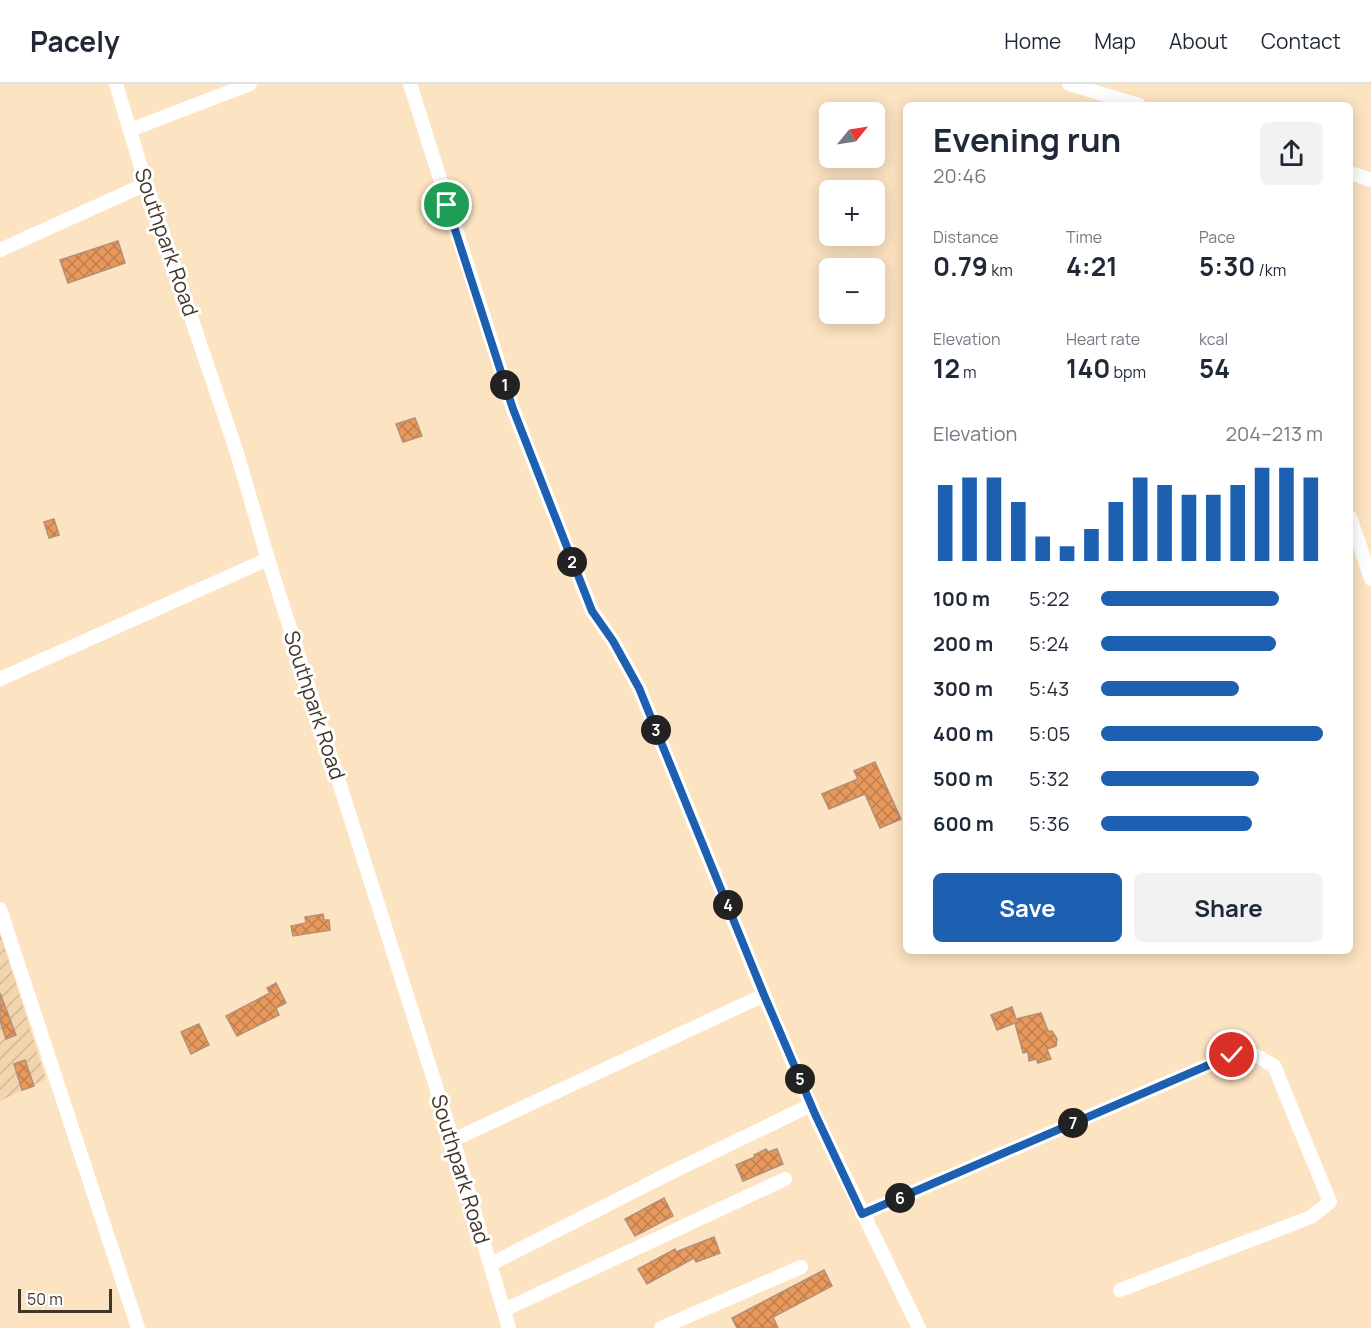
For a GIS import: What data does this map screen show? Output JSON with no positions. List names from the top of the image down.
{
  "streets": {
    "street": ["Southpark Road"]
  },
  "scale_bar": "50 m",
  "north": "top right",
  "page": {
    "header": "Pacely",
    "nav": [
      "Home",
      "Map",
      "About",
      "Contact"
    ],
    "map_buttons": ["+", "−"],
    "heading": ["Evening run", "20:46"],
    "stats": [
      ["Distance", "0.79 km"],
      ["Time", "4:21"],
      ["Pace", "5:30 /km"],
      ["Elevation", "12 m"],
      ["Heart rate", "140 bpm"],
      ["kcal", "54"]
    ],
    "pins": [
      "1",
      "2",
      "3",
      "4",
      "5",
      "7",
      "6"
    ],
    "chart": ["Elevation", "204–213 m"],
    "list": [
      {
        "name": "100 m",
        "note": "5:22"
      },
      {
        "name": "200 m",
        "note": "5:24"
      },
      {
        "name": "300 m",
        "note": "5:43"
      },
      {
        "name": "400 m",
        "note": "5:05"
      },
      {
        "name": "500 m",
        "note": "5:32"
      },
      {
        "name": "600 m",
        "note": "5:36"
      }
    ],
    "buttons": ["Save", "Share"],
    "scale": "50 m"
  }
}
